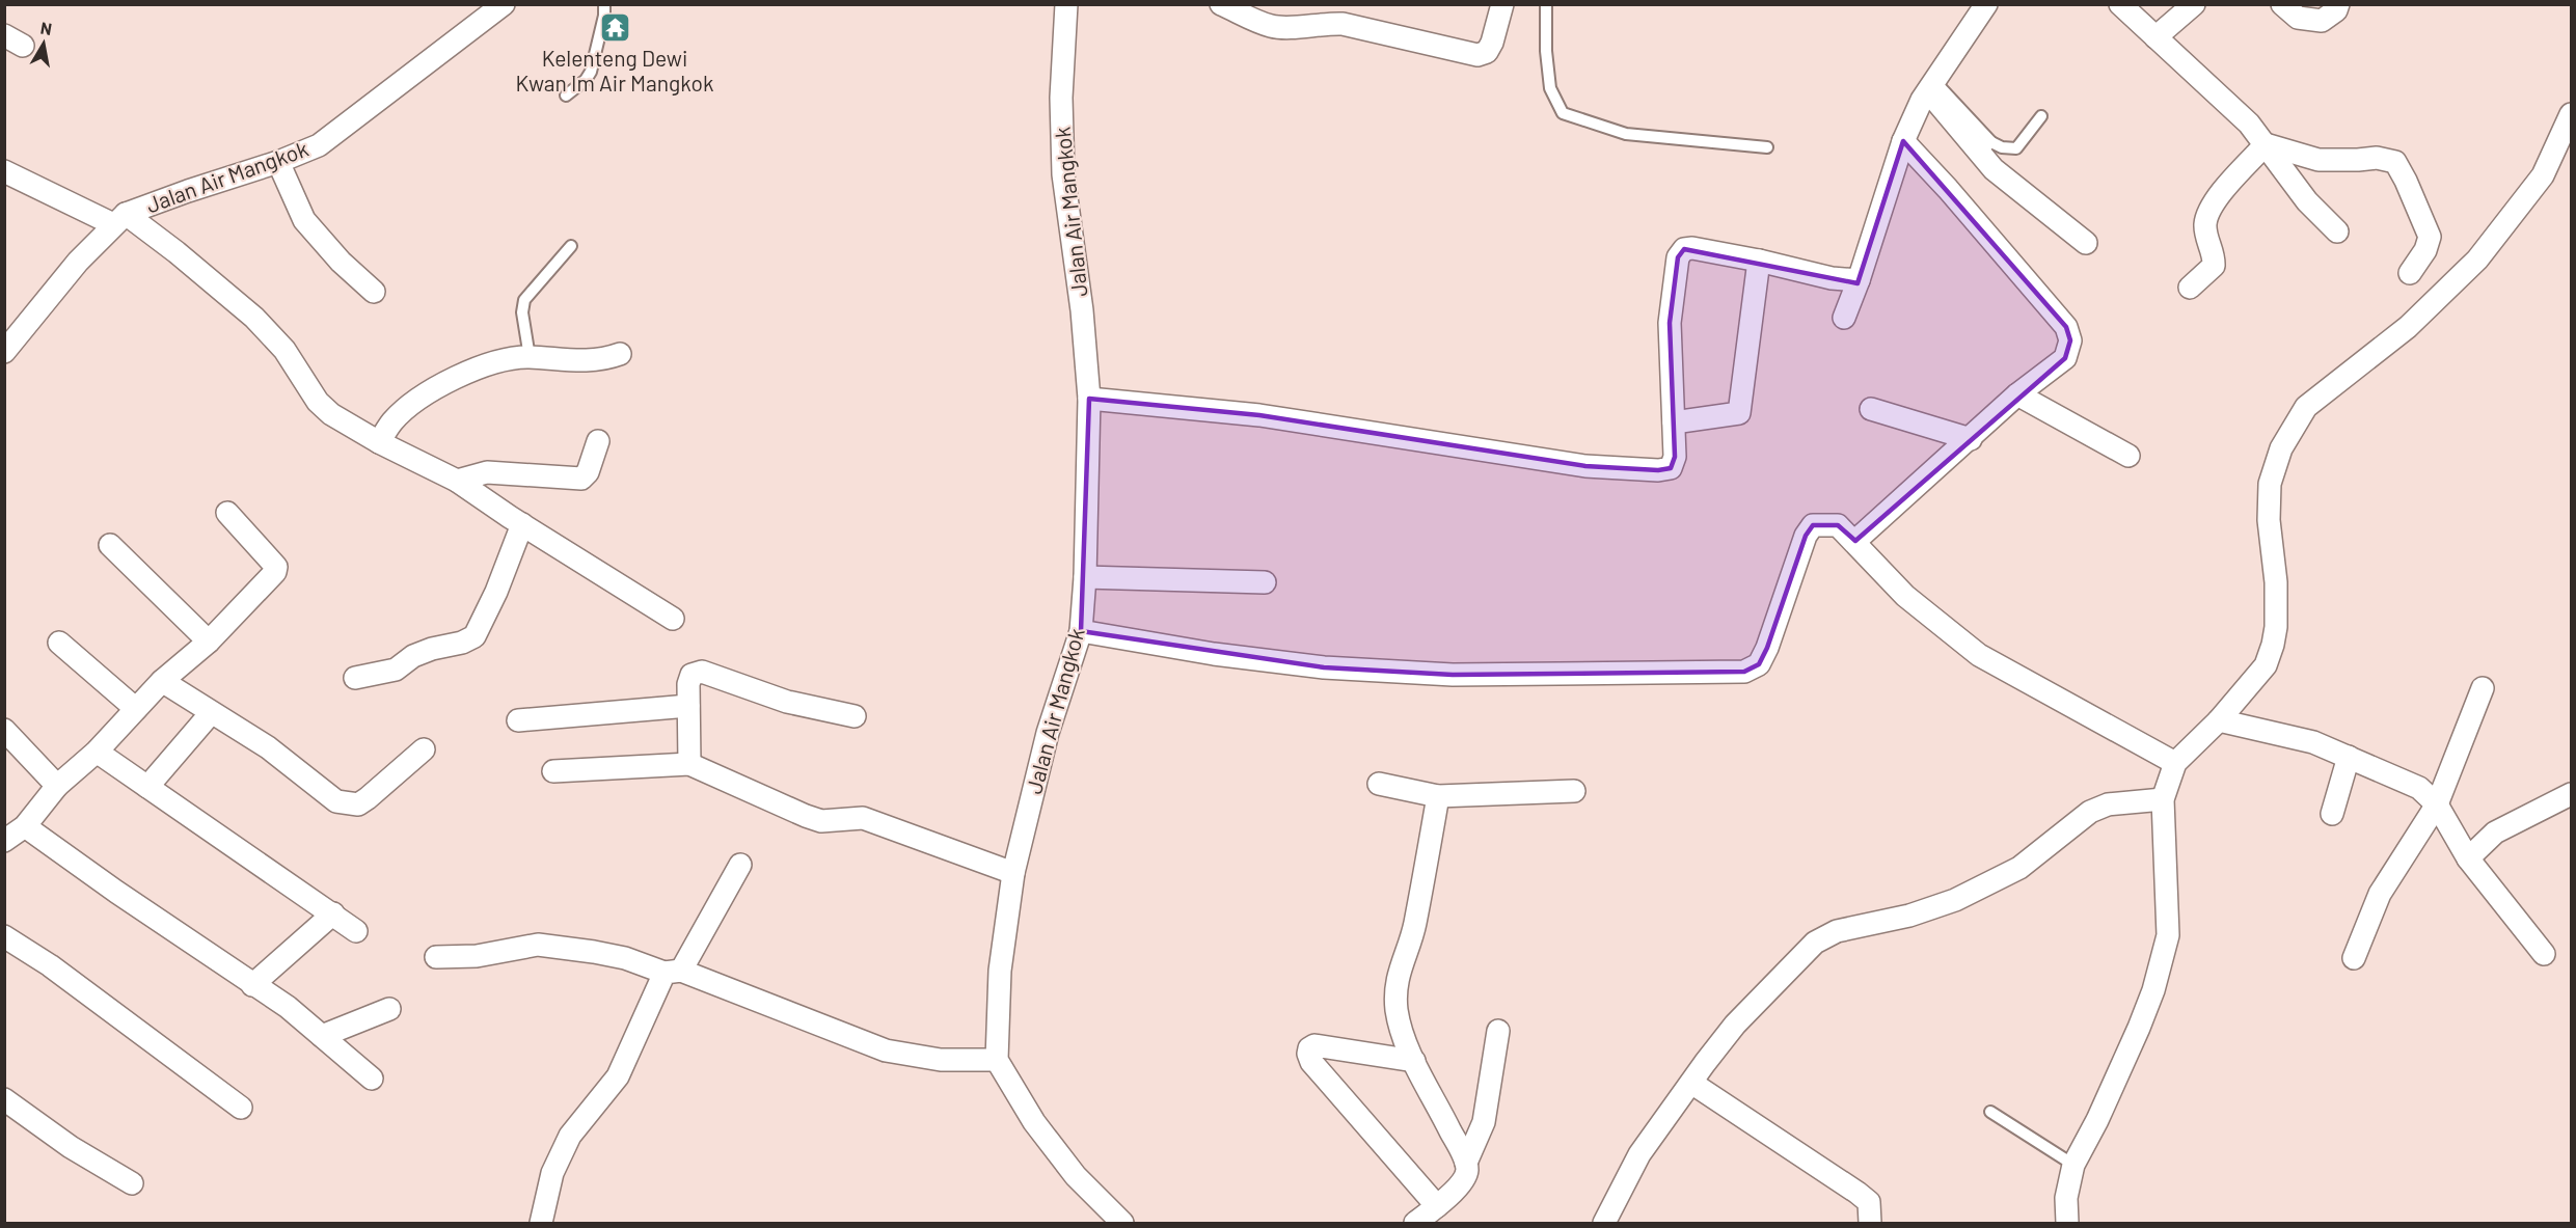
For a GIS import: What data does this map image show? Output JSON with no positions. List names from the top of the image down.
{
  "streets": {
    "street": ["Jalan Air Mangkok"]
  },
  "places": {
    "temple": ["Kelenteng Dewi Kwan Im Air Mangkok"]
  },
  "north": "top"
}
